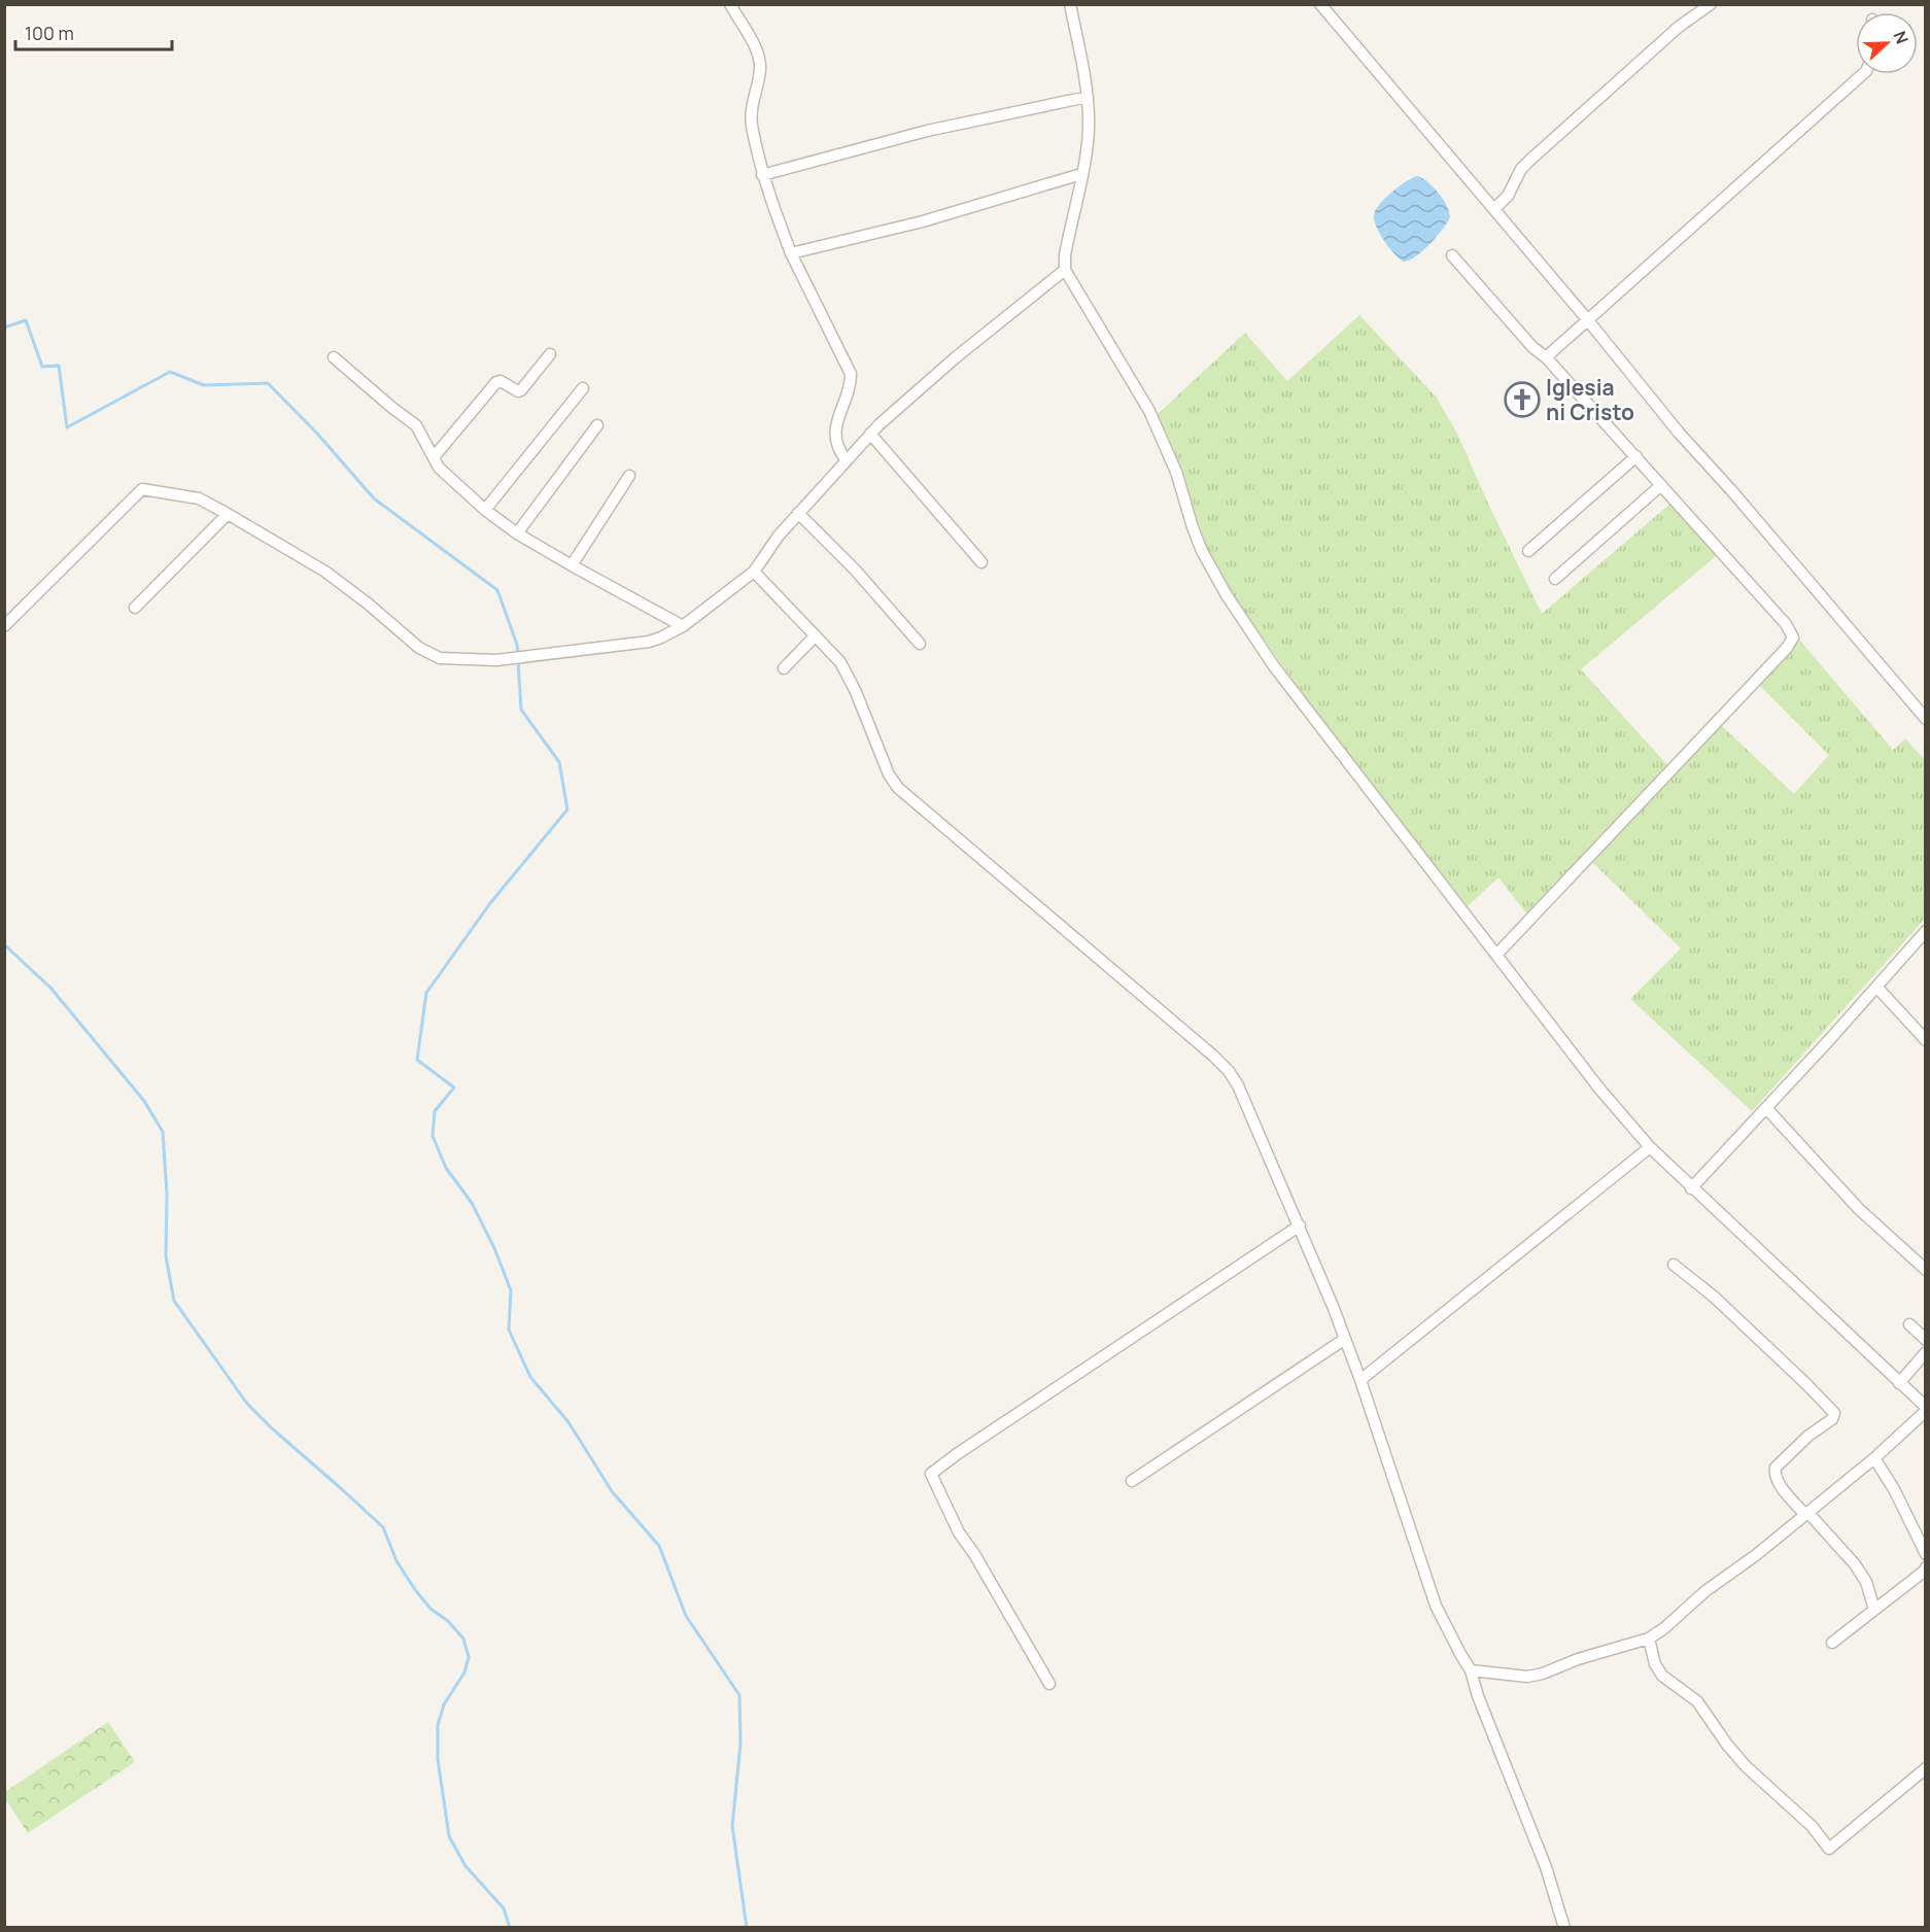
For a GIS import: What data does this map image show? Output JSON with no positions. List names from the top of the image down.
{
  "places": {
    "church": ["Iglesia ni Cristo"]
  },
  "scale_bar": "100 m",
  "north": "right"
}
